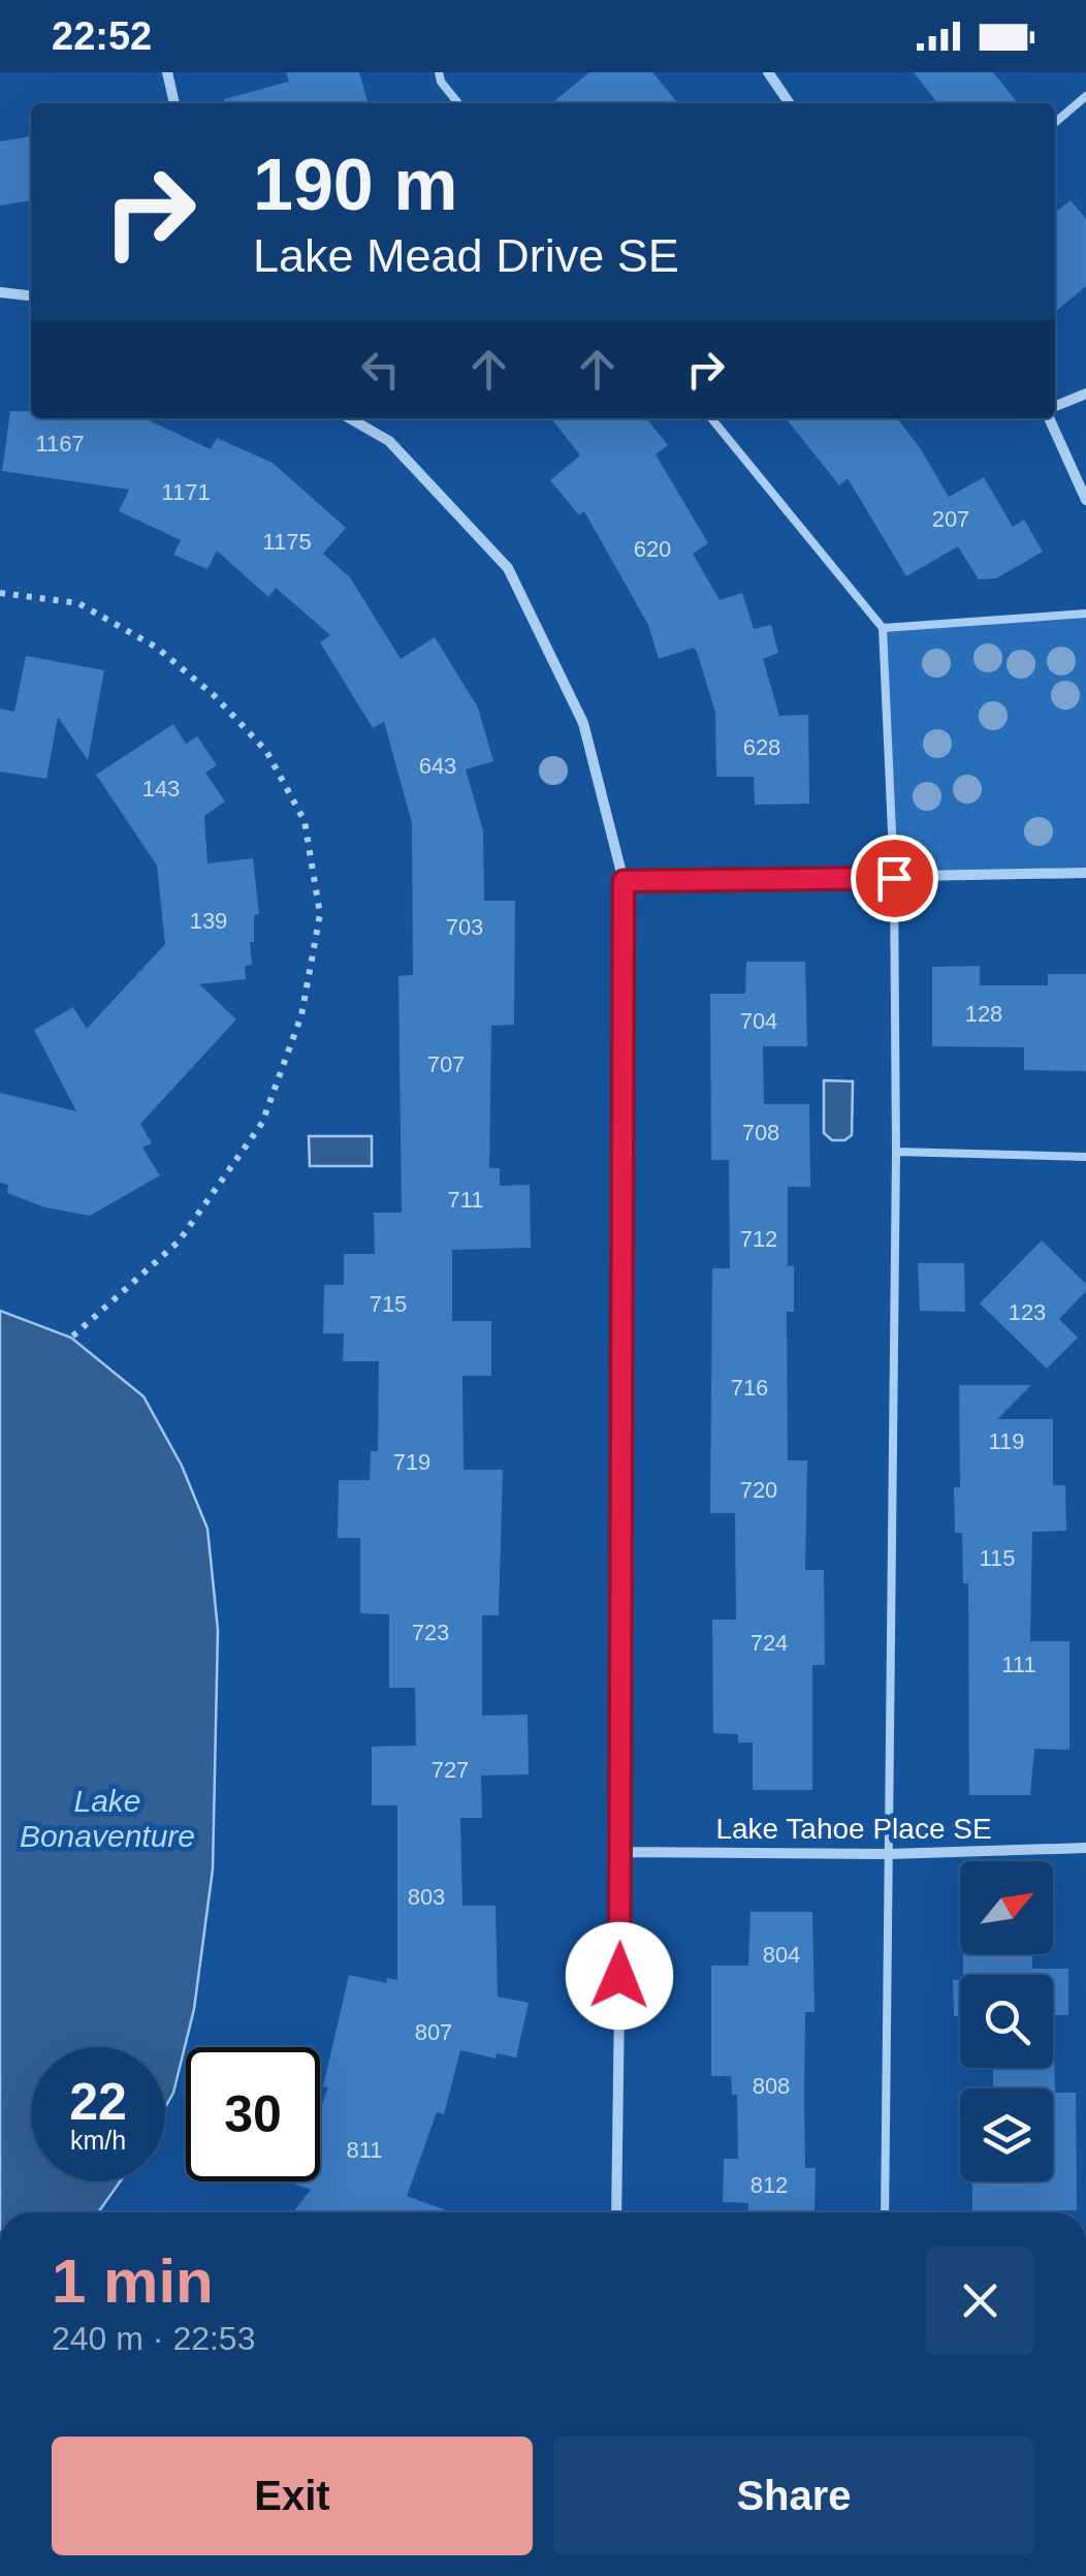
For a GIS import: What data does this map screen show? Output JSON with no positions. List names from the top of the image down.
{
  "streets": {
    "street": ["Lake Tahoe Place SE"]
  },
  "water": ["Lake Bonaventure"],
  "house_numbers": [
    "1167",
    "1171",
    "207",
    "1175",
    "620",
    "628",
    "643",
    "143",
    "139",
    "703",
    "128",
    "704",
    "707",
    "708",
    "711",
    "712",
    "715",
    "123",
    "716",
    "119",
    "719",
    "720",
    "115",
    "723",
    "724",
    "111",
    "727",
    "803",
    "804",
    "807",
    "808",
    "811",
    "812"
  ],
  "north": "top right",
  "page": {
    "status": "22:52",
    "turn": ["190 m", "Lake Mead Drive SE"],
    "speed": "22 km/h",
    "limit": "30",
    "heading": ["1 min", "240 m · 22:53"],
    "buttons": ["Exit", "Share"]
  }
}
